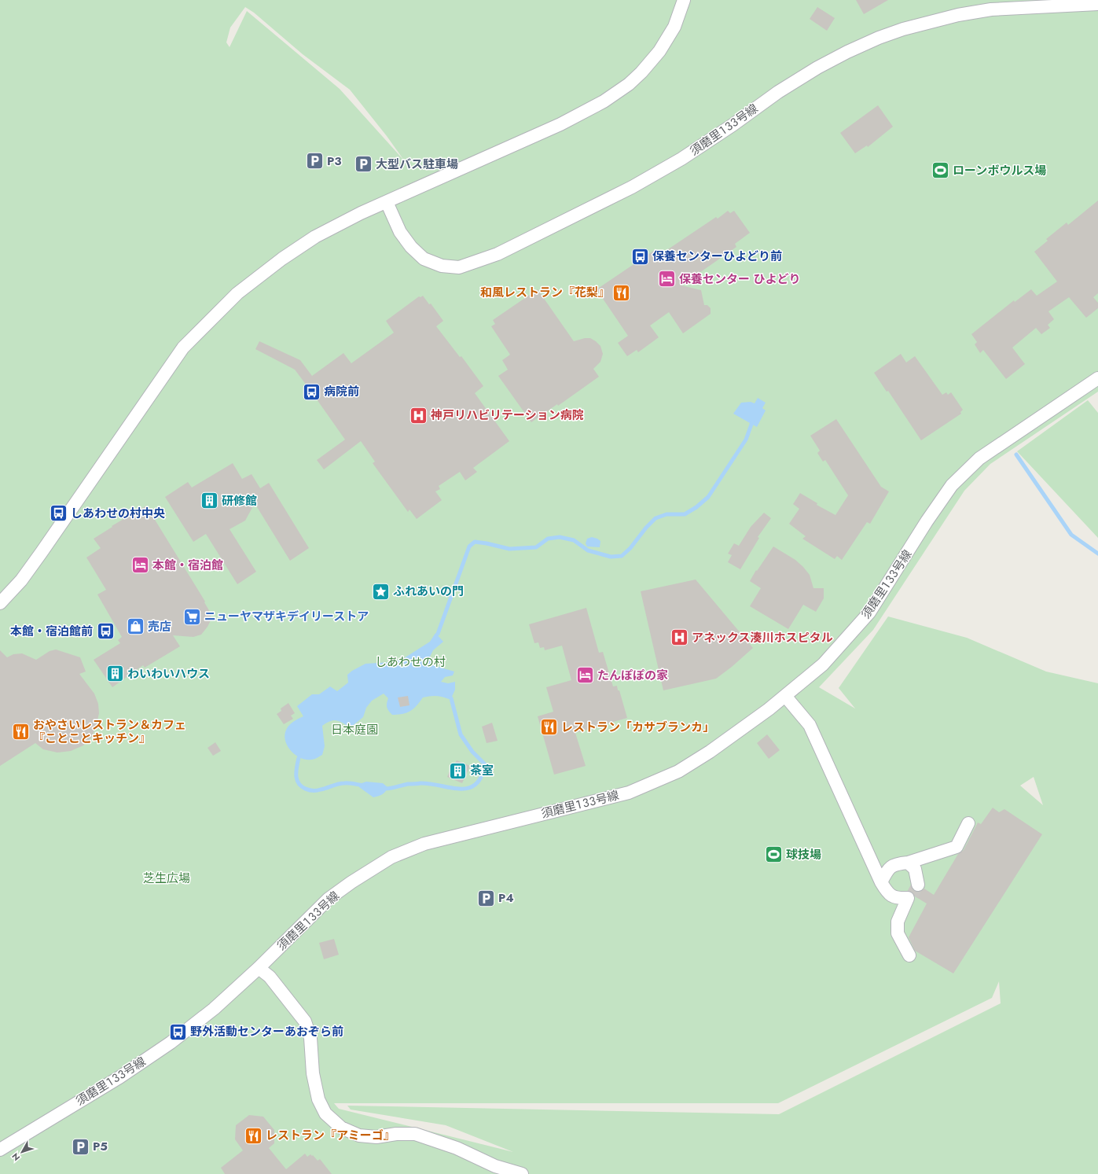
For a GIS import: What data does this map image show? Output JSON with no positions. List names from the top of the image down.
{
  "streets": {
    "street": ["須磨里１３３号線"]
  },
  "parks": ["しあわせの村", "日本庭園", "芝生広場"],
  "places": {
    "parking": [
      "P3",
      "大型バス駐車場",
      "P4",
      "P5"
    ],
    "sports": ["ローンボウルス場", "球技場"],
    "bus stop": [
      "保養センターひよどり前",
      "病院前",
      "しあわせの村中央",
      "本館・宿泊館前",
      "野外活動センターあおぞら前"
    ],
    "hotel": ["保養センター ひよどり", "本館・宿泊館", "たんぽぽの家"],
    "restaurant": [
      "和風レストラン『花梨』",
      "レストラン「カサブランカ」",
      "おやさいレストラン＆カフェ 『ことことキッチン』",
      "レストラン『アミーゴ』"
    ],
    "hospital": ["神戸リハビリテーション病院", "アネックス湊川ホスピタル"],
    "building": ["研修館", "わいわいハウス", "茶室"],
    "place": ["ふれあいの門"],
    "supermarket": ["ニューヤマザキデイリーストア"],
    "shop": ["売店"]
  },
  "north": "bottom left"
}
